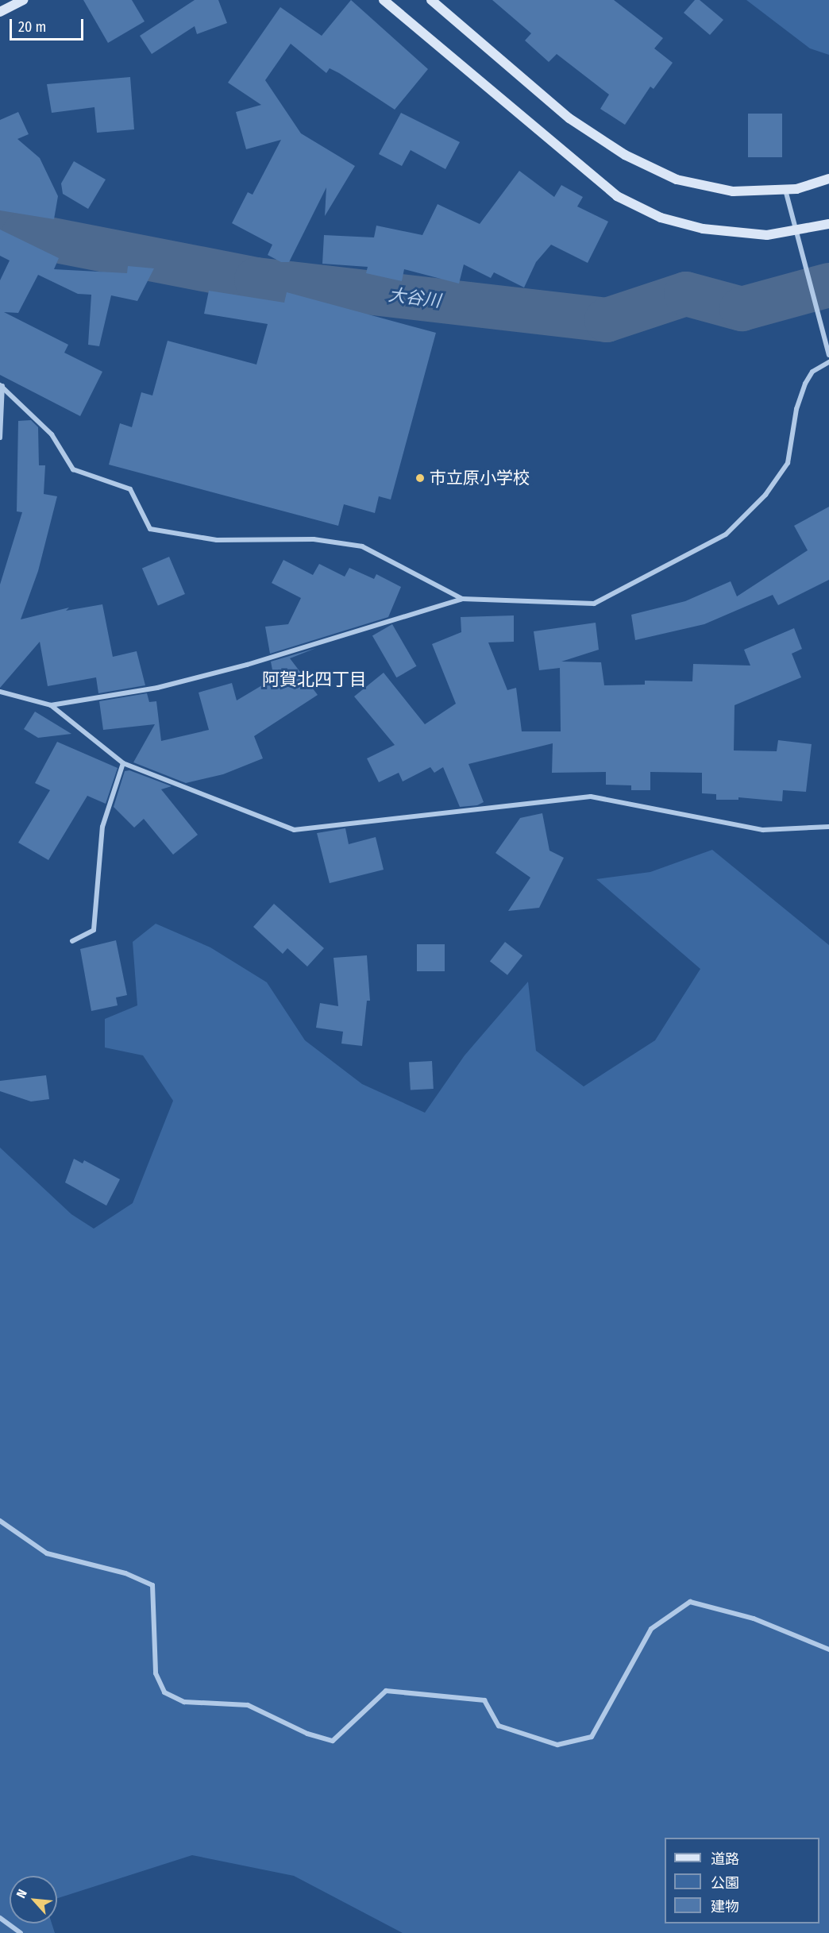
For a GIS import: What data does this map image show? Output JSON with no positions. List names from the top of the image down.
{
  "districts": ["阿賀北四丁目"],
  "water": ["大谷川"],
  "places": ["市立原小学校"],
  "legend": ["道路", "公園", "建物"],
  "scale_bar": "20 m",
  "north": "top left"
}
